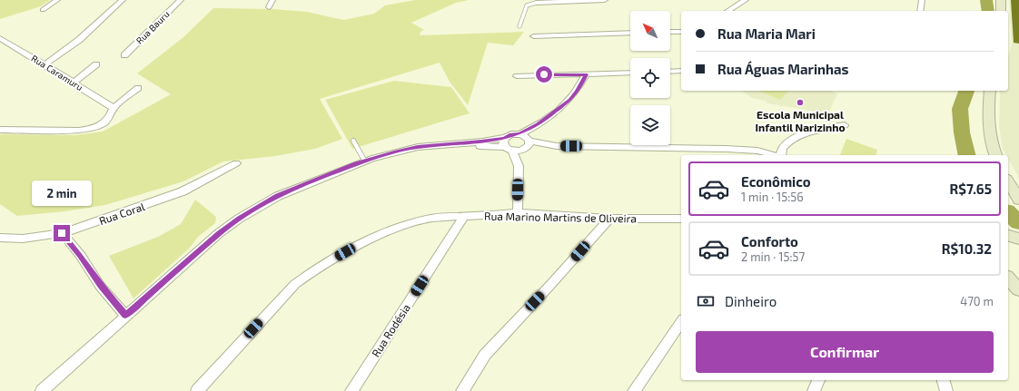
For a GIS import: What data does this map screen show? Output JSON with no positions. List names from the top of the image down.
{
  "streets": {
    "street": [
      "Rua Bauru",
      "Rua Caramuru",
      "Rua Coral",
      "Rua Marino Martins de Oliveira",
      "Rua Rodésia"
    ]
  },
  "crossings": [
    ["Rua Marino Martins de Oliveira", "Rua Rodésia"]
  ],
  "places": ["Escola Municipal Infantil Narizinho"],
  "north": "top left",
  "page": {
    "banner": ["Rua Maria Mari", "Rua Águas Marinhas"],
    "list": [
      {
        "name": "Econômico",
        "note": "1 min · 15:56",
        "value": "R$7.65"
      },
      {
        "name": "Conforto",
        "note": "2 min · 15:57",
        "value": "R$10.32"
      }
    ],
    "bubble": "2 min",
    "pay": ["Dinheiro", "470 m"],
    "buttons": "Confirmar"
  }
}
